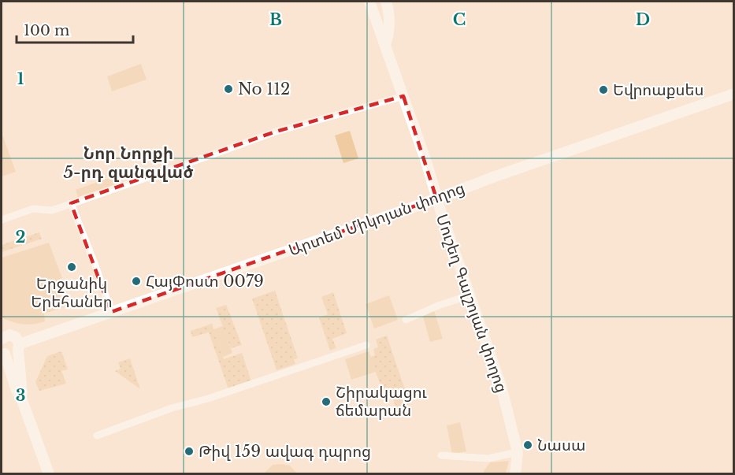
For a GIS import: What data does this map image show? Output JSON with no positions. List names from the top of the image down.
{
  "streets": {
    "main road": ["Արտեմ Միկոյան փողոց", "Մուշեղ Գալշոյան փողոց"]
  },
  "crossings": [
    ["Արտեմ Միկոյան փողոց", "Մուշեղ Գալշոյան փողոց"]
  ],
  "districts": ["Նոր Նորքի 5-րդ զանգված"],
  "places": [
    "No 112",
    "Եվրոաքսես",
    "Երջանիկ Երեհաներ",
    "ՀայՓոստ 0079",
    "Շիրակացու ճեմարան",
    "Նասա",
    "Թիվ 159 ավագ դպրոց"
  ],
  "scale_bar": "100 m",
  "grid": {
    "columns": ["B", "C", "D"],
    "rows": ["1", "2", "3"]
  }
}
